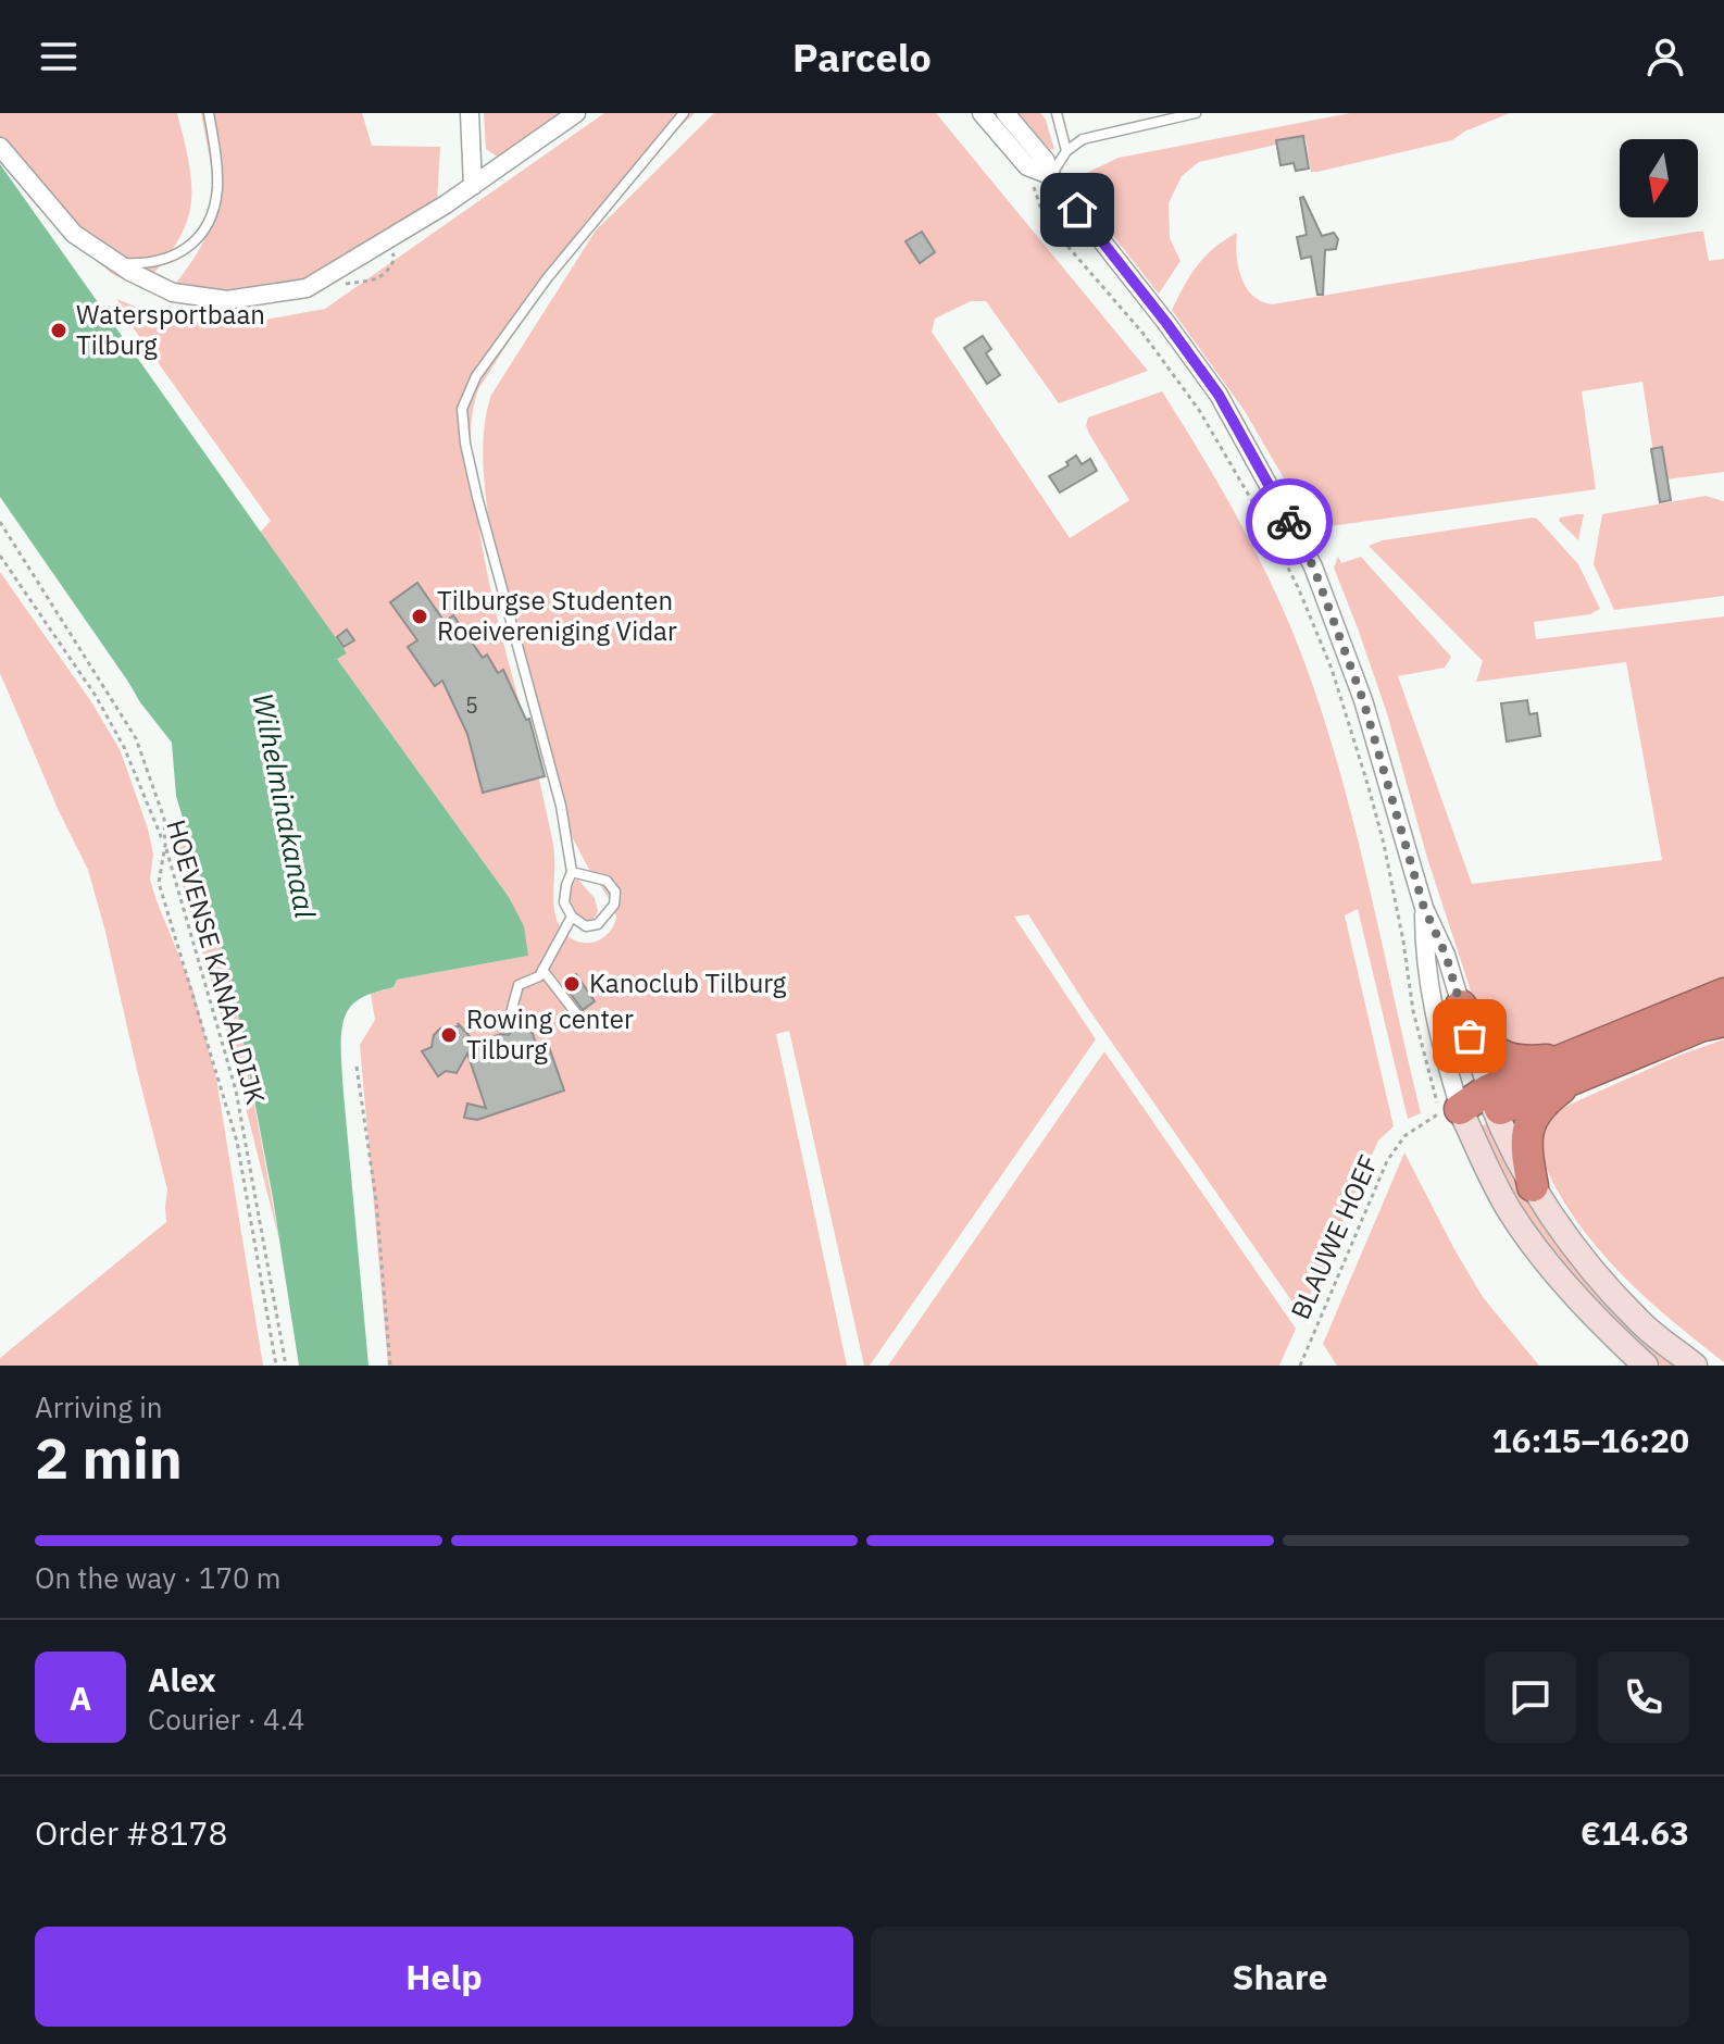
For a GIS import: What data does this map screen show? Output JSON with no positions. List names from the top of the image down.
{
  "streets": {
    "path": ["HOEVENSE KANAALDIJK", "BLAUWE HOEF"]
  },
  "water": ["Wilhelminakanaal"],
  "places": [
    "Watersportbaan Tilburg",
    "Tilburgse Studenten Roeivereniging Vidar",
    "Kanoclub Tilburg",
    "Rowing center Tilburg"
  ],
  "house_numbers": ["5"],
  "north": "bottom",
  "page": {
    "header": "Parcelo",
    "heading": ["2 min", "Arriving in", "16:15–16:20"],
    "panel": [
      "Alex",
      "Courier · 4.4",
      "Order #8178",
      "€14.63"
    ],
    "bar": "On the way · 170 m",
    "round": "A",
    "buttons": ["Help", "Share"]
  }
}
